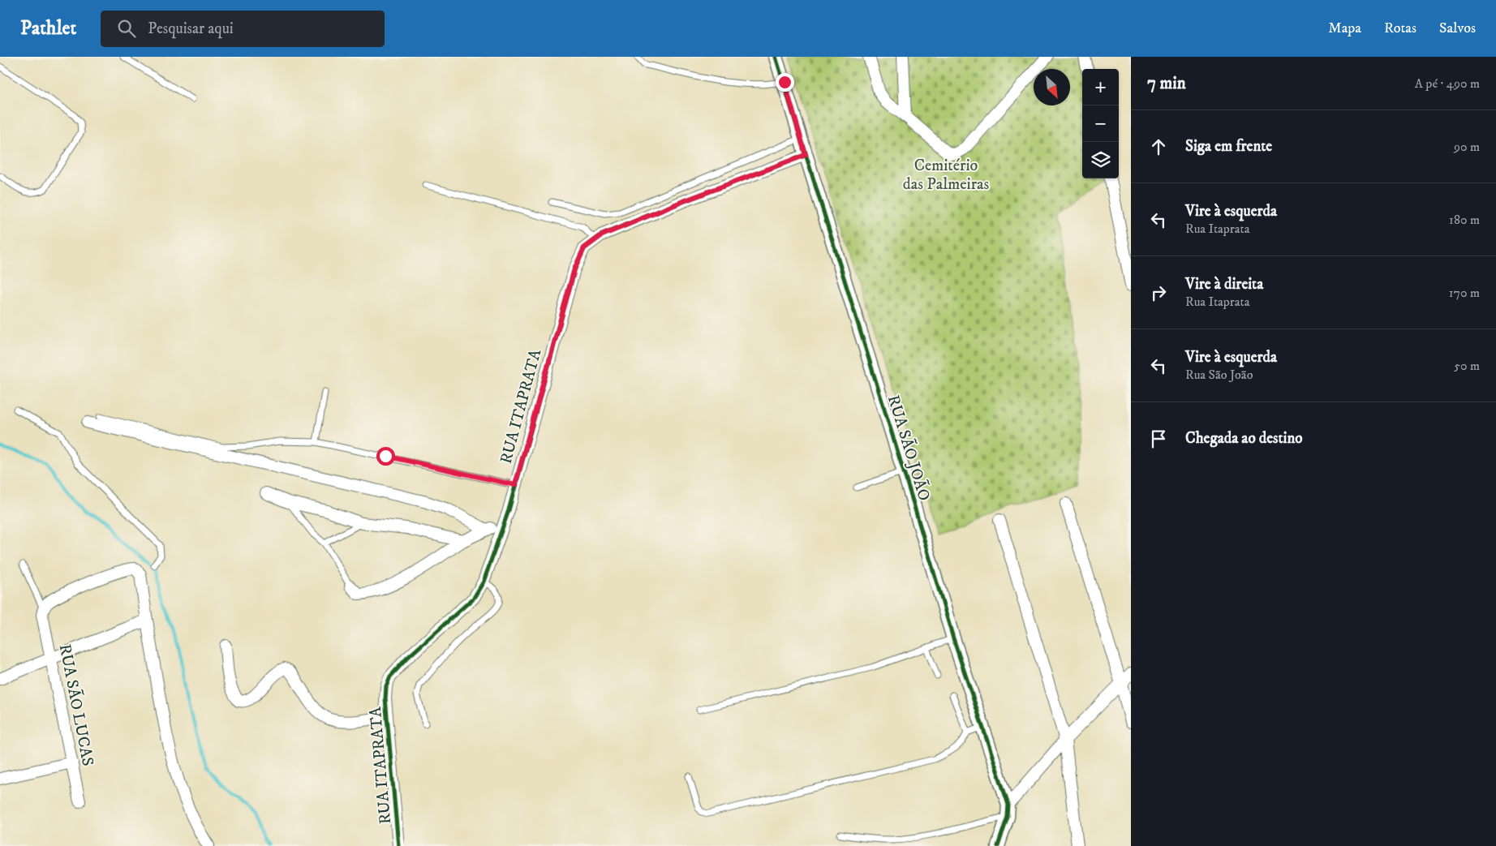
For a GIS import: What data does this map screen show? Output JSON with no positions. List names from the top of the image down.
{
  "streets": {
    "street": ["RUA ITAPRATA", "RUA SÃO JOÃO", "RUA SÃO LUCAS"]
  },
  "crossings": [
    ["RUA ITAPRATA", "RUA SÃO JOÃO"]
  ],
  "parks": ["Cemitério das Palmeiras"],
  "north": "bottom right",
  "page": {
    "header": "Pathlet",
    "search": "Pesquisar aqui",
    "nav": ["Mapa", "Rotas", "Salvos"],
    "heading": ["7 min", "A pé · 490 m"],
    "map_buttons": ["+", "−"],
    "list": [
      ["Siga em frente", "90 m"],
      ["Vire à esquerda", "Rua Itaprata", "180 m"],
      ["Vire à direita", "Rua Itaprata", "170 m"],
      ["Vire à esquerda", "Rua São João", "50 m"],
      "Chegada ao destino"
    ]
  }
}
